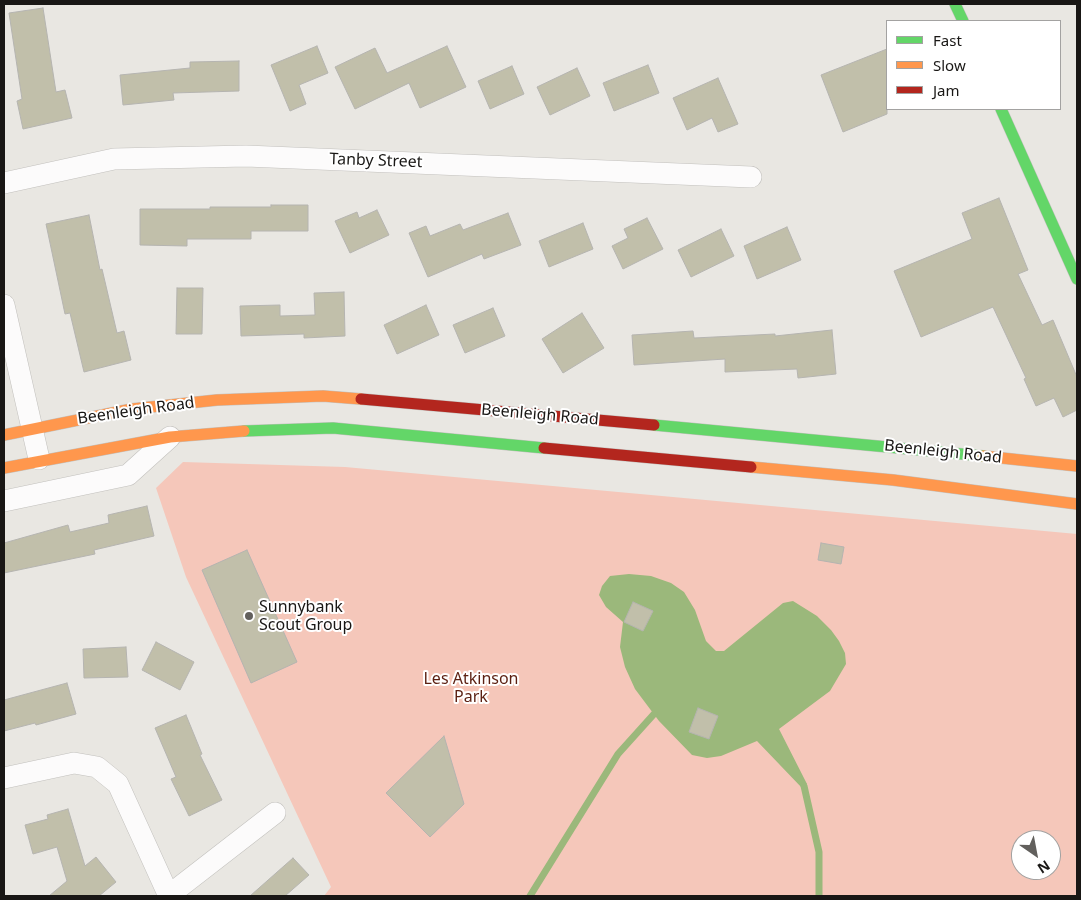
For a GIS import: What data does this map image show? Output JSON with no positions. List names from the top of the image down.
{
  "streets": {
    "main road": ["Beenleigh Road"],
    "street": ["Tanby Street"]
  },
  "parks": ["Les Atkinson Park"],
  "places": ["Sunnybank Scout Group"],
  "legend": ["Fast", "Slow", "Jam"],
  "north": "bottom right"
}
